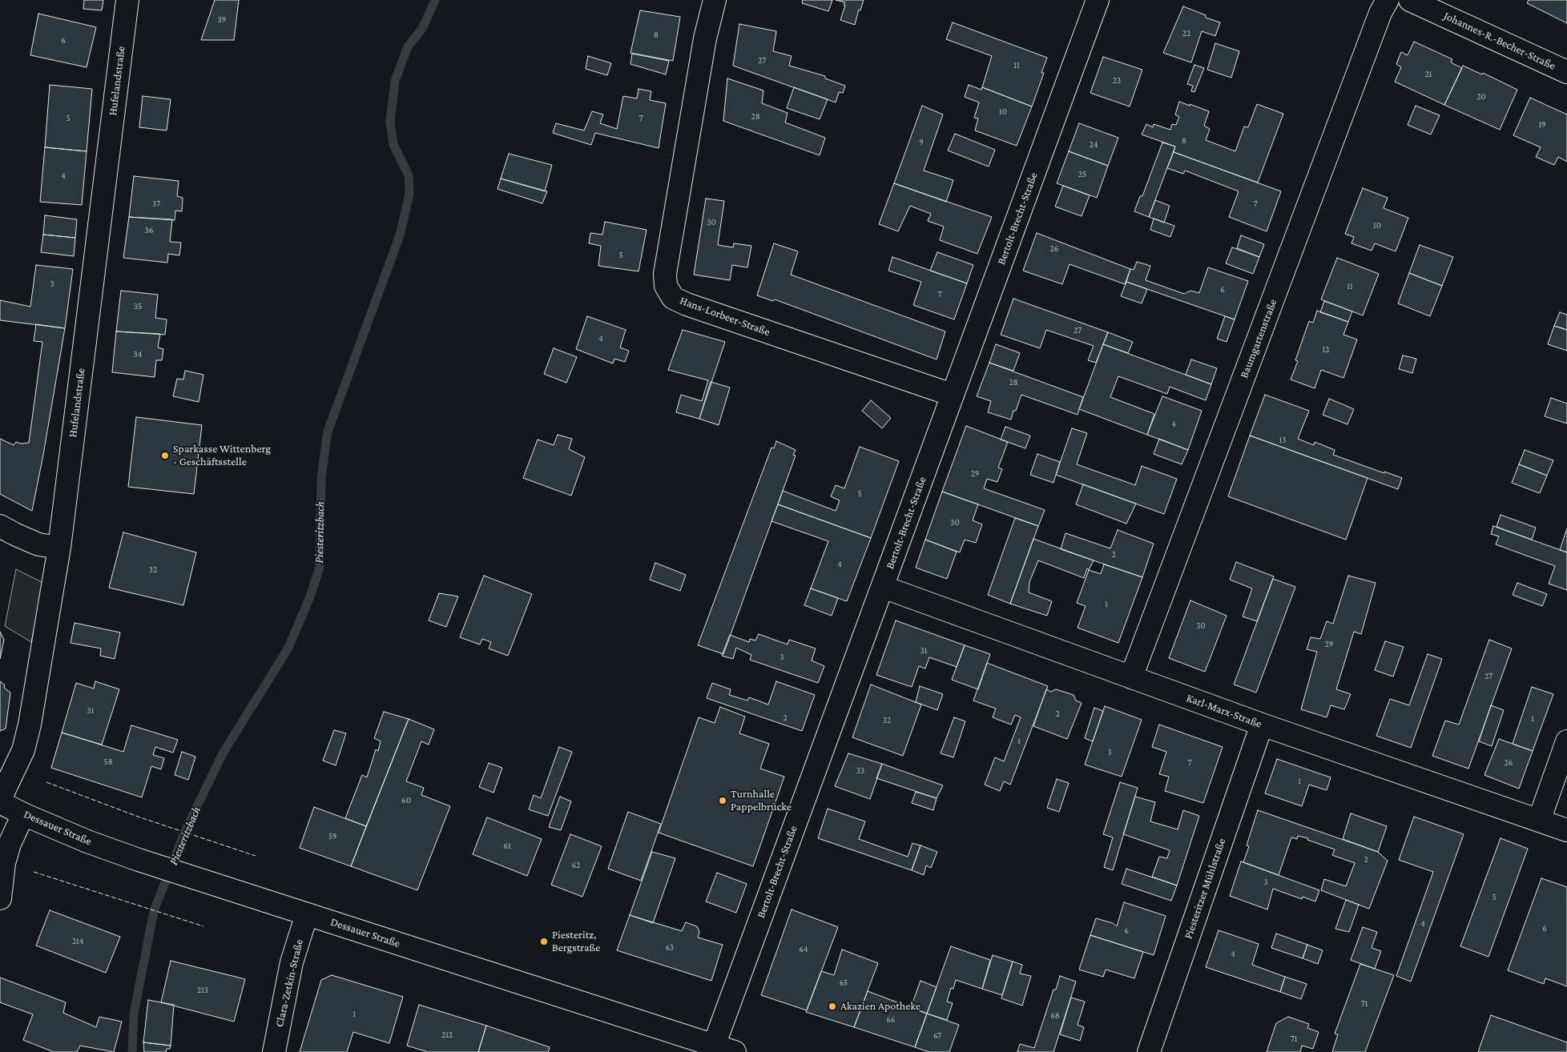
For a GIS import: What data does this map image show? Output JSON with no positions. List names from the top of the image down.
{
  "streets": {
    "street": [
      "Johannes-R.-Becher-Straße",
      "Hufelandstraße",
      "Bertolt-Brecht-Straße",
      "Hans-Lorbeer-Straße",
      "Baumgartenstraße",
      "Karl-Marx-Straße",
      "Dessauer Straße",
      "Piesteritzer Mühlstraße",
      "Clara-Zetkin-Straße"
    ]
  },
  "crossings": [
    ["Hufelandstraße", "Dessauer Straße"],
    ["Bertolt-Brecht-Straße", "Hans-Lorbeer-Straße"],
    ["Bertolt-Brecht-Straße", "Karl-Marx-Straße"],
    ["Bertolt-Brecht-Straße", "Dessauer Straße"],
    ["Baumgartenstraße", "Karl-Marx-Straße"],
    ["Karl-Marx-Straße", "Piesteritzer Mühlstraße"],
    ["Dessauer Straße", "Clara-Zetkin-Straße"]
  ],
  "water": ["Piesteritzbach"],
  "places": [
    "Sparkasse Wittenberg - Geschäftsstelle",
    "Turnhalle Pappelbrücke",
    "Piesteritz, Bergstraße",
    "Akazien Apotheke"
  ],
  "house_numbers": [
    "39",
    "22",
    "8",
    "6",
    "27",
    "11",
    "21",
    "23",
    "20",
    "10",
    "28",
    "5",
    "7",
    "19",
    "8",
    "9",
    "24",
    "25",
    "4",
    "37",
    "7",
    "30",
    "10",
    "36",
    "26",
    "5",
    "3",
    "11",
    "6",
    "7",
    "35",
    "27",
    "4",
    "12",
    "34",
    "28",
    "4",
    "13",
    "29",
    "5",
    "30",
    "2",
    "4",
    "32",
    "1",
    "30",
    "29",
    "31",
    "3",
    "27",
    "31",
    "2",
    "2",
    "1",
    "32",
    "1",
    "3",
    "58",
    "7",
    "26",
    "33",
    "1",
    "60",
    "59",
    "61",
    "2",
    "62",
    "3",
    "5",
    "4",
    "6",
    "6",
    "214",
    "63",
    "64",
    "4",
    "65",
    "213",
    "71",
    "1",
    "68",
    "66",
    "212",
    "67",
    "71"
  ]
}
